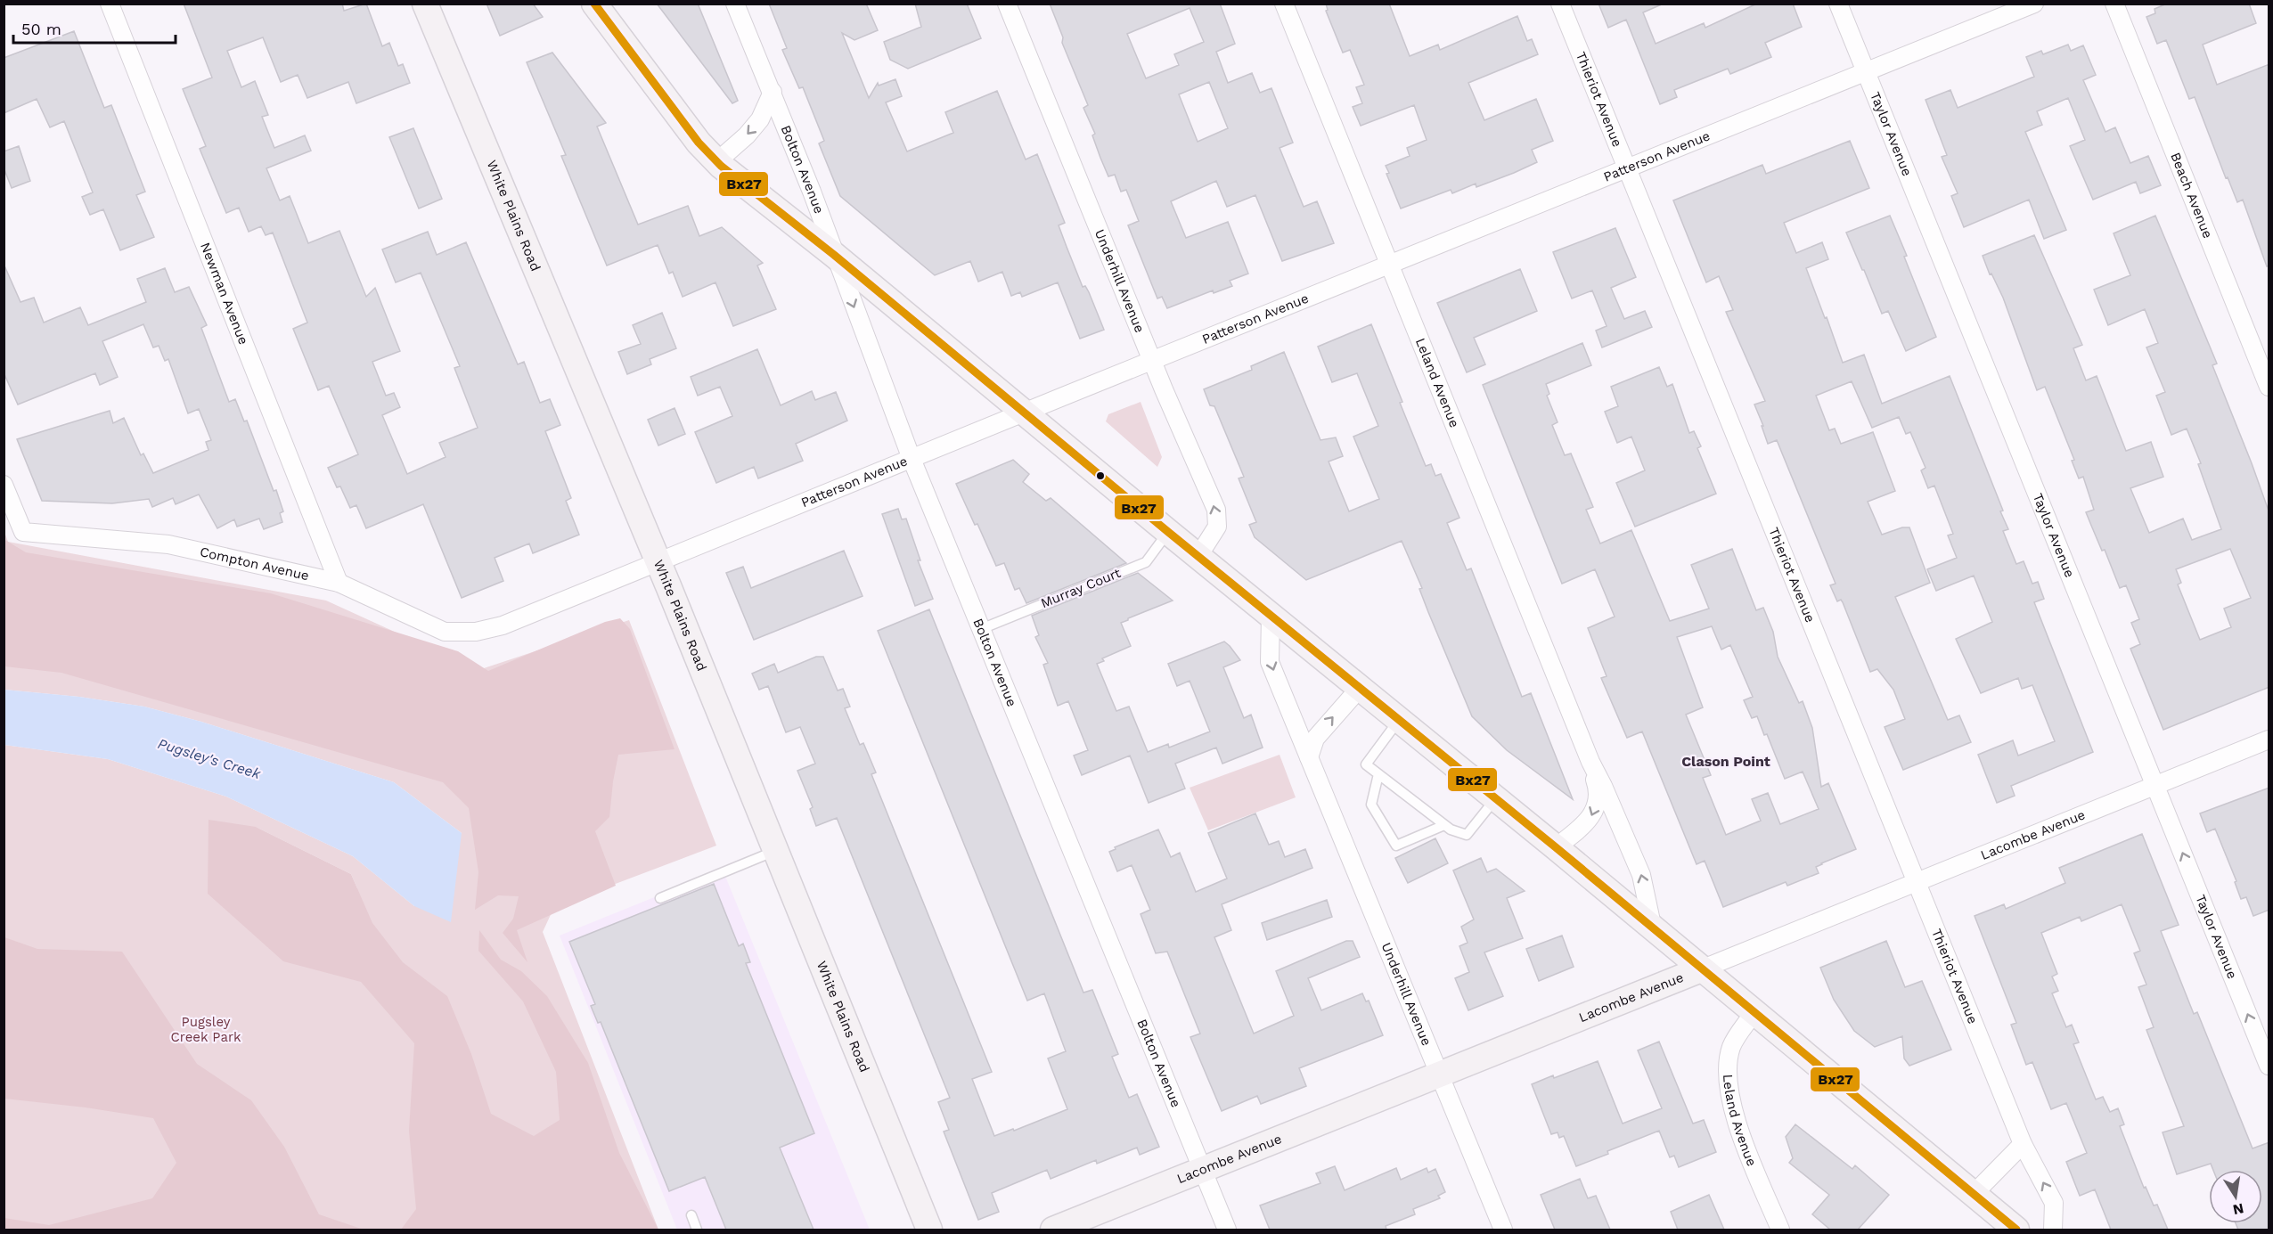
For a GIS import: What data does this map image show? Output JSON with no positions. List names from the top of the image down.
{
  "streets": {
    "main road": ["White Plains Road", "Lacombe Avenue"],
    "street": [
      "Thieriot Avenue",
      "Taylor Avenue",
      "Patterson Avenue",
      "Bolton Avenue",
      "Beach Avenue",
      "Underhill Avenue",
      "Newman Avenue",
      "Leland Avenue",
      "Compton Avenue"
    ],
    "lane": ["Murray Court"]
  },
  "crossings": [
    ["Thieriot Avenue", "Patterson Avenue"],
    ["Thieriot Avenue", "Lacombe Avenue"],
    ["Taylor Avenue", "Patterson Avenue"],
    ["Taylor Avenue", "Lacombe Avenue"],
    ["Patterson Avenue", "Bolton Avenue"],
    ["Patterson Avenue", "White Plains Road"],
    ["Patterson Avenue", "Underhill Avenue"],
    ["Patterson Avenue", "Leland Avenue"],
    ["Patterson Avenue", "Compton Avenue"],
    ["Bolton Avenue", "Murray Court"],
    ["Bolton Avenue", "Lacombe Avenue"],
    ["Underhill Avenue", "Lacombe Avenue"],
    ["Newman Avenue", "Compton Avenue"]
  ],
  "districts": ["Clason Point"],
  "water": ["Pugsley's Creek"],
  "parks": ["Pugsley Creek Park"],
  "lines": ["transit line Bx27"],
  "scale_bar": "50 m",
  "north": "bottom"
}
